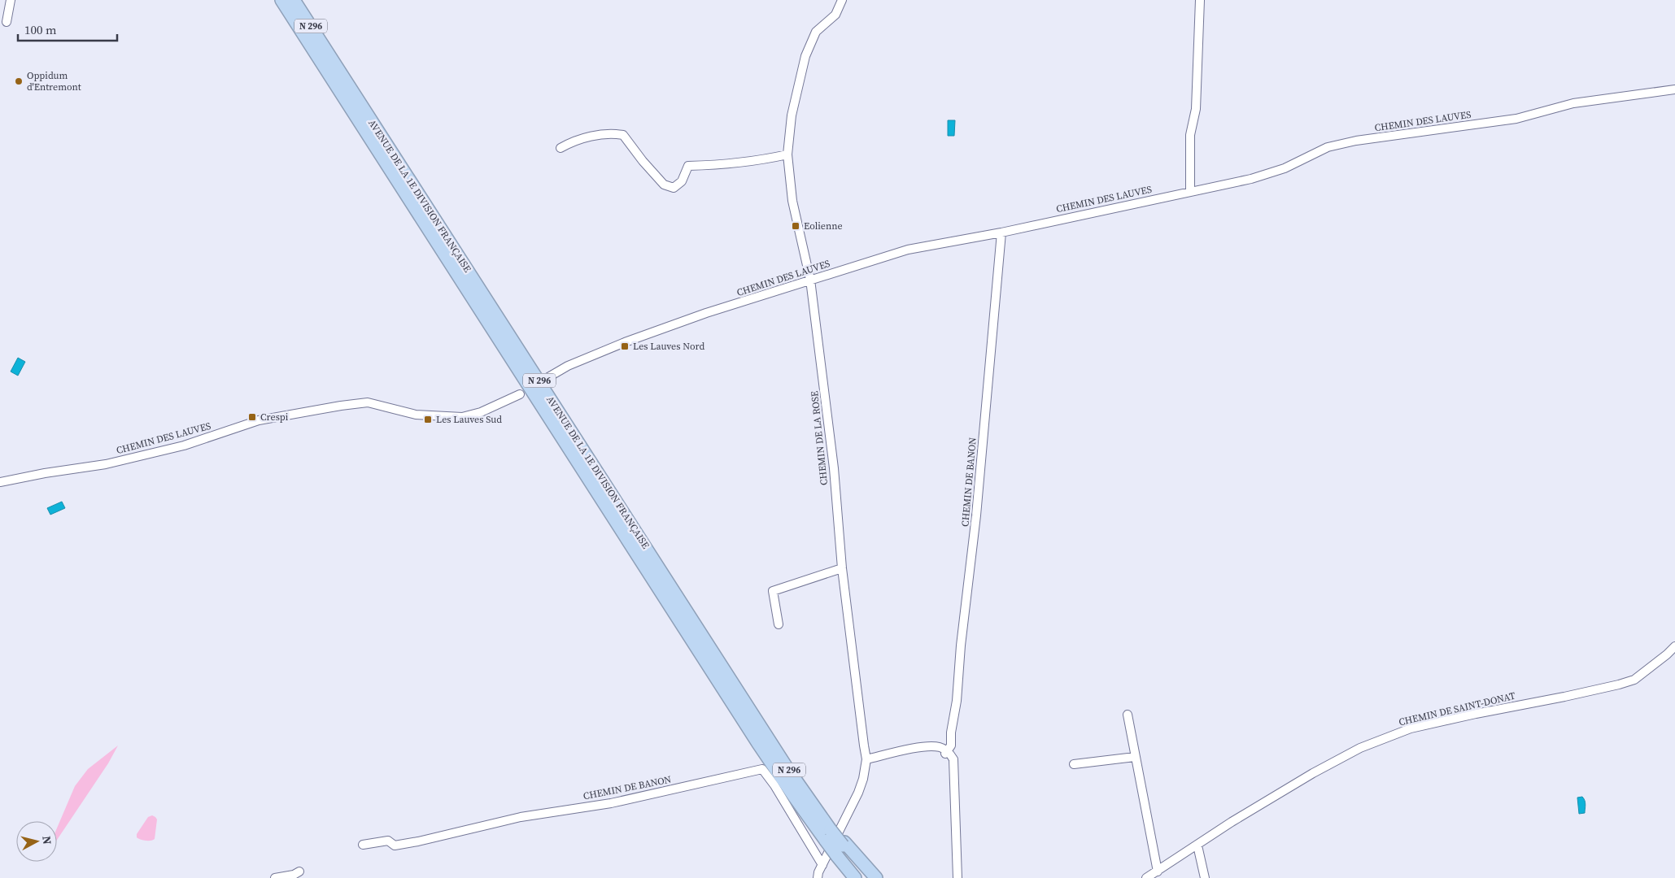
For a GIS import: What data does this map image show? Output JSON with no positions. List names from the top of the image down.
{
  "streets": {
    "highway": ["N 296", "AVENUE DE LA 1E DIVISION FRANÇAISE"],
    "street": [
      "CHEMIN DES LAUVES",
      "CHEMIN DE LA ROSE",
      "CHEMIN DE BANON",
      "CHEMIN DE SAINT-DONAT"
    ]
  },
  "crossings": [
    ["CHEMIN DES LAUVES", "CHEMIN DE LA ROSE"],
    ["CHEMIN DES LAUVES", "CHEMIN DE BANON"],
    ["CHEMIN DE LA ROSE", "CHEMIN DE BANON"]
  ],
  "places": {
    "other": ["Oppidum d'Entremont"],
    "transit": [
      "Eolienne",
      "Les Lauves Nord",
      "Crespi",
      "Les Lauves Sud"
    ]
  },
  "scale_bar": "100 m",
  "north": "right"
}
